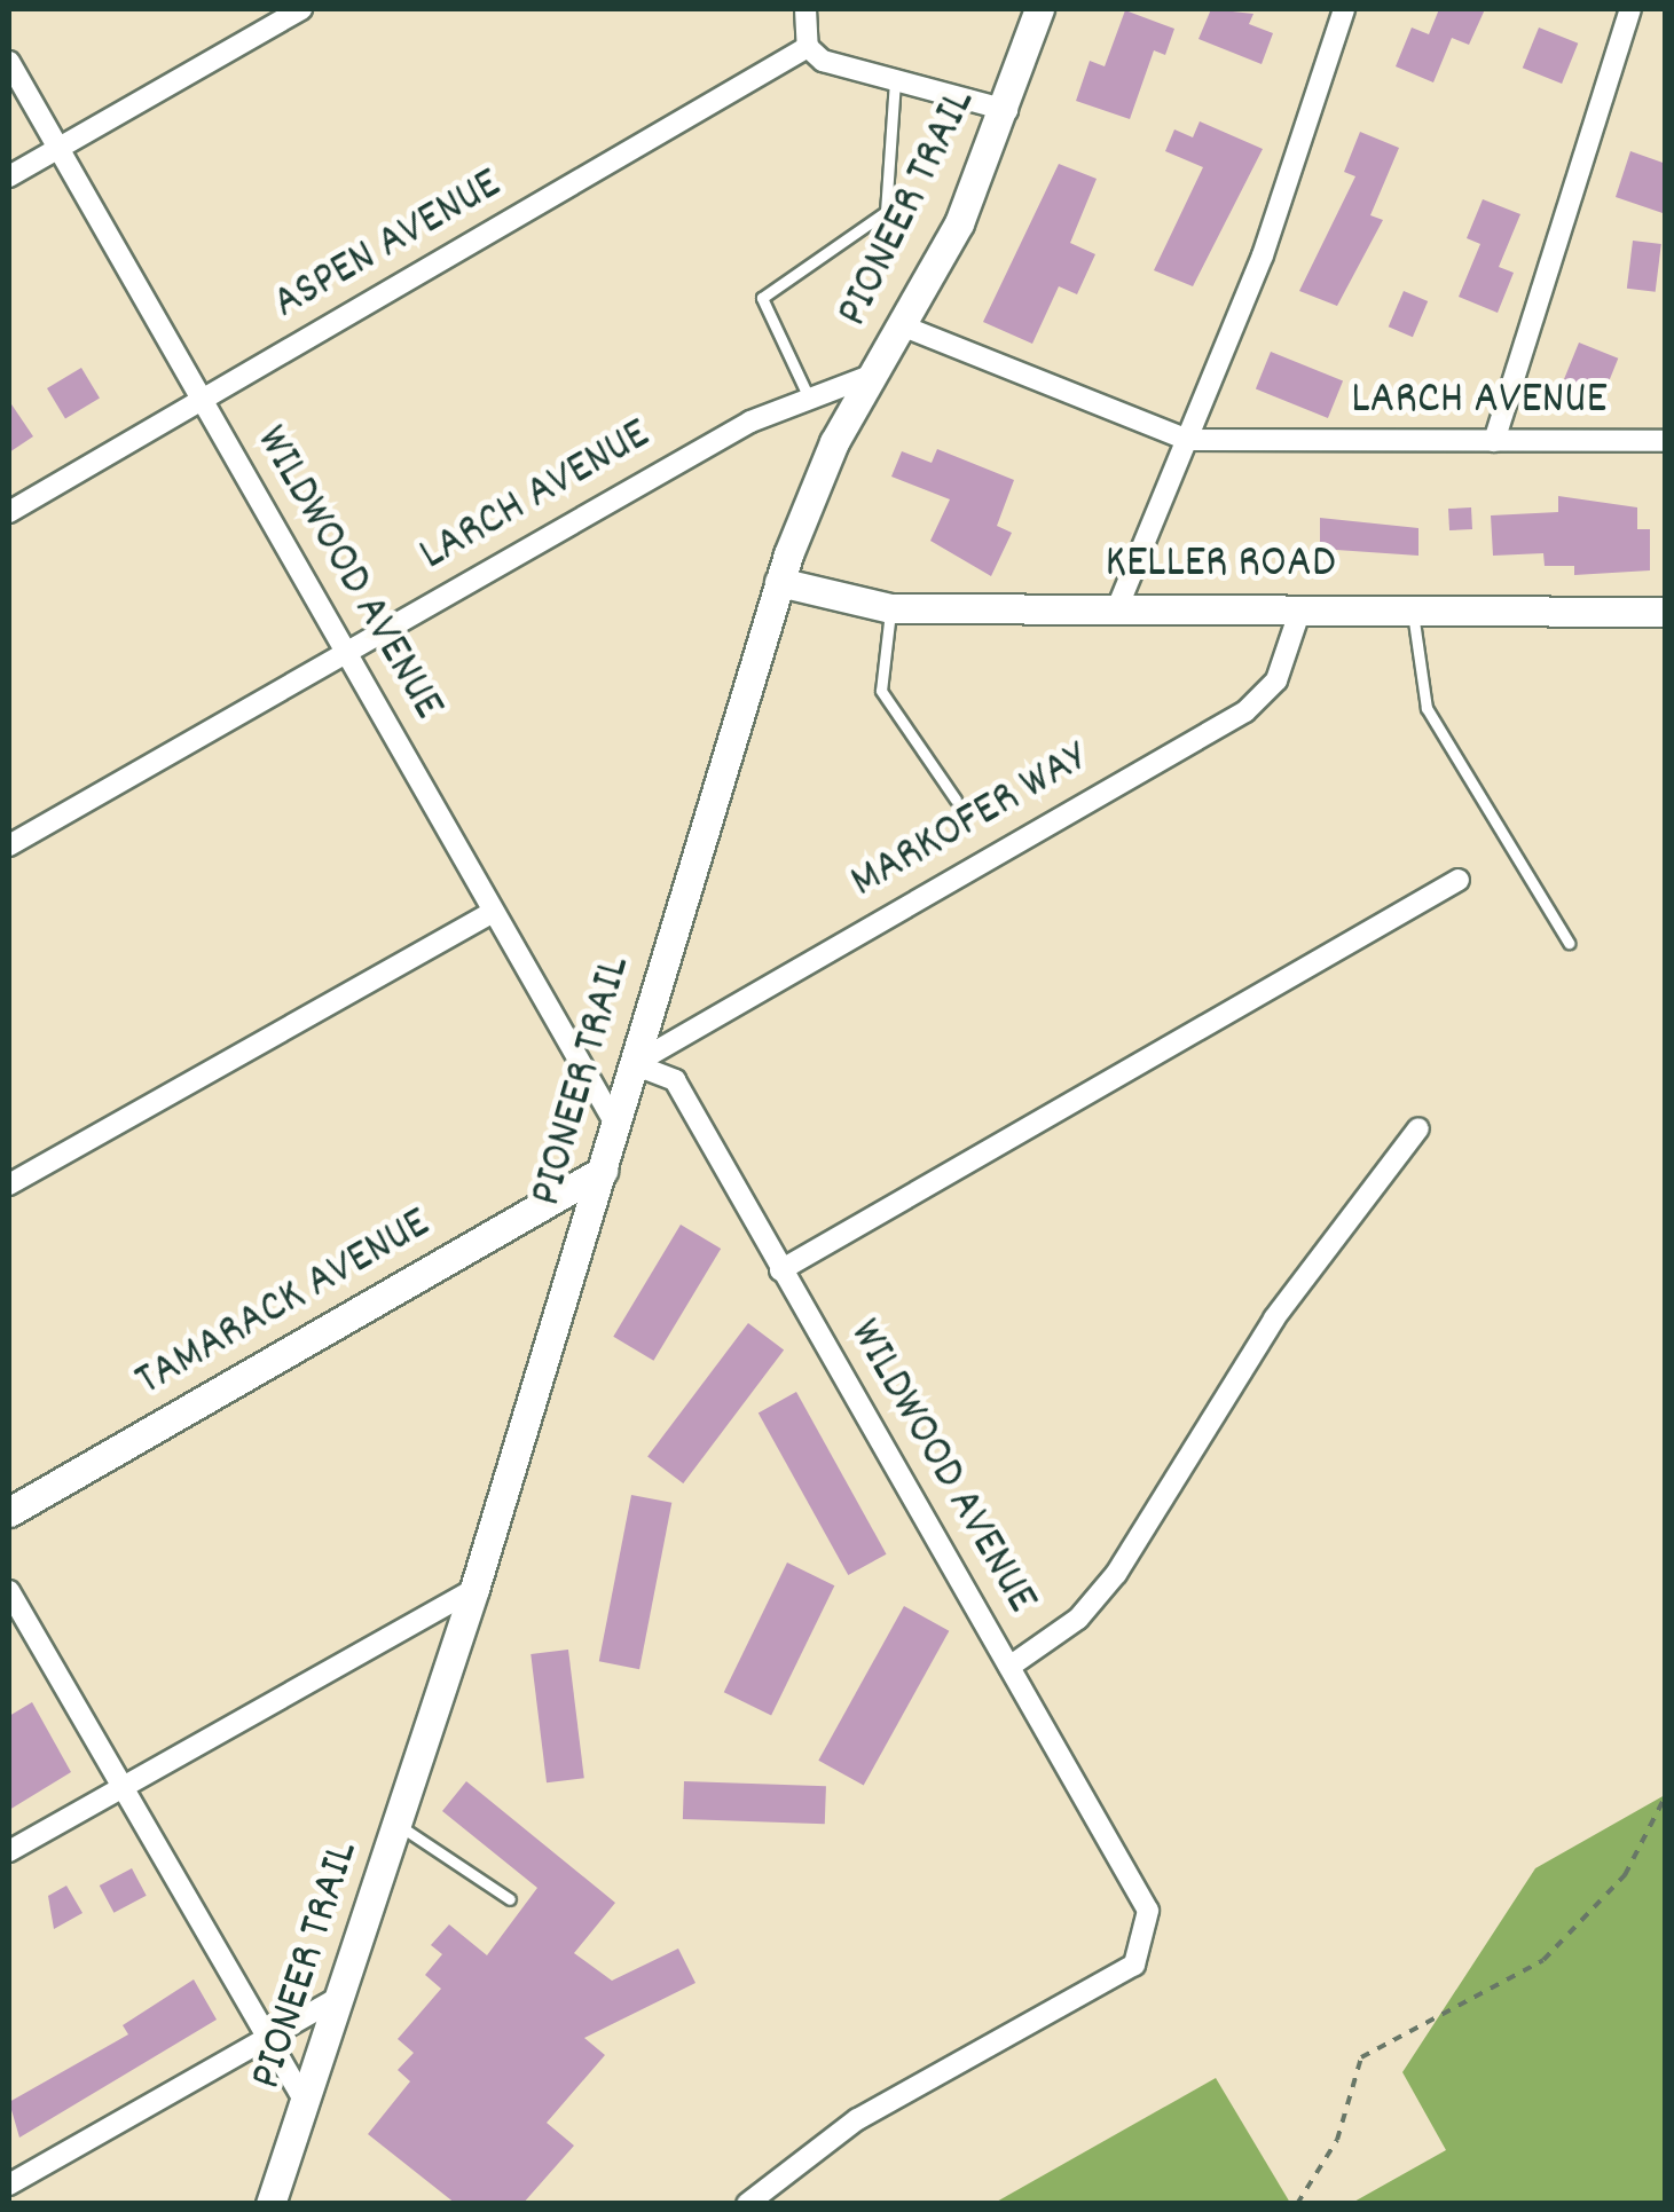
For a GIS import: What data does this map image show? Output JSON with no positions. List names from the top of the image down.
{
  "streets": {
    "main road": ["PIONEER TRAIL", "KELLER ROAD", "TAMARACK AVENUE"],
    "street": [
      "ASPEN AVENUE",
      "LARCH AVENUE",
      "WILDWOOD AVENUE",
      "MARKOFER WAY"
    ]
  },
  "crossings": [
    ["PIONEER TRAIL", "LARCH AVENUE"],
    ["PIONEER TRAIL", "KELLER ROAD"],
    ["PIONEER TRAIL", "WILDWOOD AVENUE"],
    ["PIONEER TRAIL", "MARKOFER WAY"],
    ["PIONEER TRAIL", "TAMARACK AVENUE"],
    ["ASPEN AVENUE", "WILDWOOD AVENUE"],
    ["LARCH AVENUE", "WILDWOOD AVENUE"],
    ["KELLER ROAD", "MARKOFER WAY"],
    ["WILDWOOD AVENUE", "MARKOFER WAY"]
  ]
}
